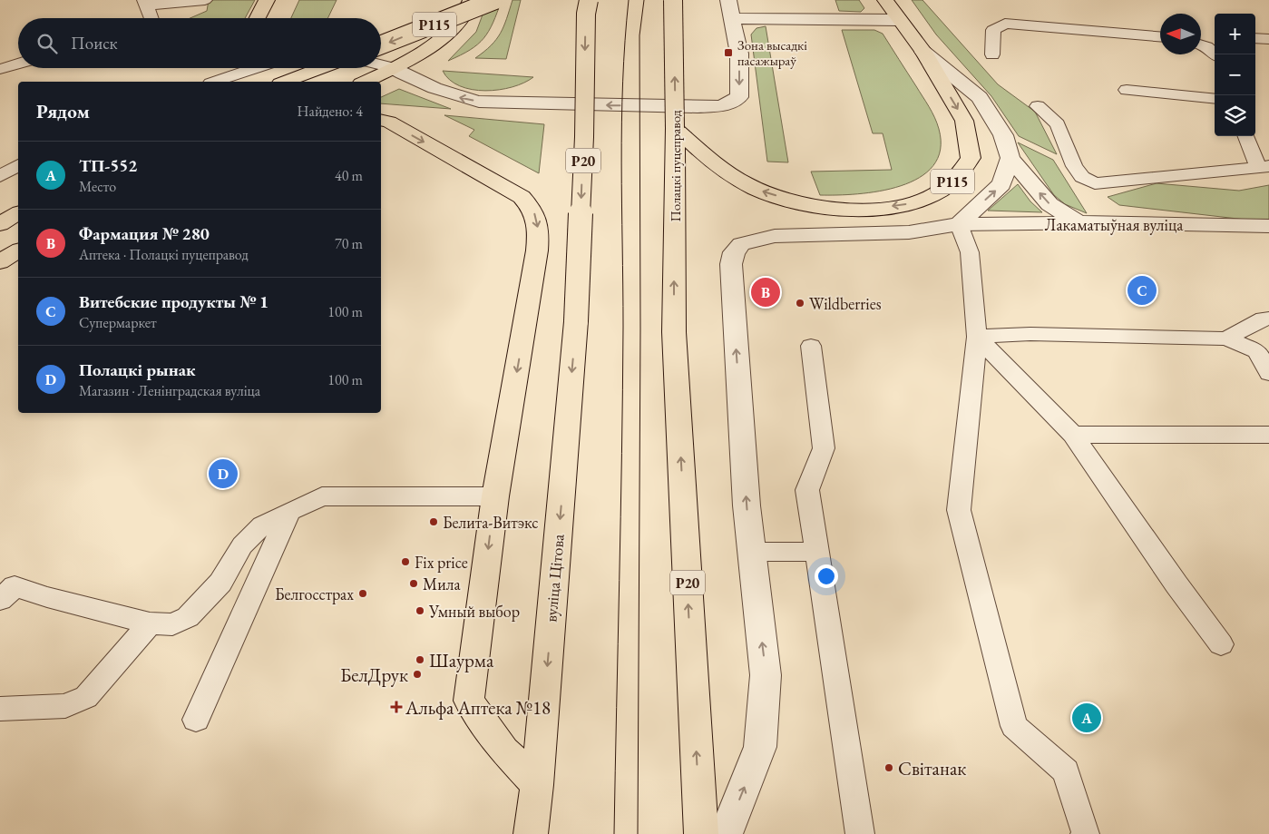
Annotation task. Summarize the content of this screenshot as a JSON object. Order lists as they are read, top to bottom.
{
  "streets": {
    "main road": [
      "Р115",
      "Р20",
      "Полацкі пуцеправод",
      "вуліца Цітова"
    ],
    "street": ["Лакаматыўная вуліца"]
  },
  "crossings": [
    ["Р115", "Полацкі пуцеправод"]
  ],
  "places": {
    "transit": ["Зона высадкі пасажыраў"],
    "other": [
      "Wildberries",
      "Белита-Витэкс",
      "Fix price",
      "Мила",
      "Белгосстрах",
      "Умный выбор",
      "Шаурма",
      "БелДрук",
      "Світанак"
    ],
    "health": ["Альфа Аптека №18"]
  },
  "north": "left",
  "page": {
    "map_buttons": ["+", "−"],
    "search": "Поиск",
    "heading": ["Рядом", "Найдено: 4"],
    "list": [
      {
        "mark": "A",
        "name": "ТП-552",
        "note": "Место",
        "value": "40 m"
      },
      {
        "mark": "B",
        "name": "Фармация № 280",
        "note": "Аптека · Полацкі пуцеправод",
        "value": "70 m"
      },
      {
        "mark": "C",
        "name": "Витебские продукты № 1",
        "note": "Супермаркет",
        "value": "100 m"
      },
      {
        "mark": "D",
        "name": "Полацкі рынак",
        "note": "Магазин · Ленінградская вуліца",
        "value": "100 m"
      }
    ],
    "pins": [
      "C",
      "B",
      "D",
      "A"
    ]
  }
}
